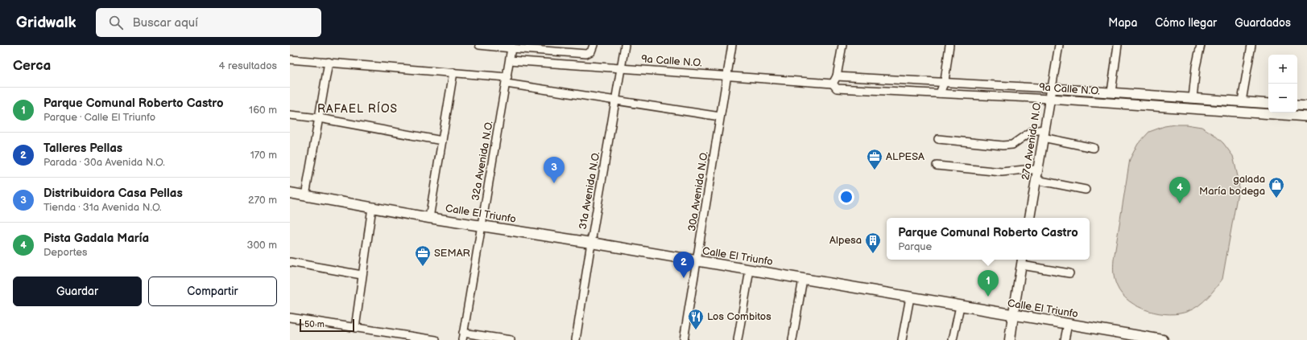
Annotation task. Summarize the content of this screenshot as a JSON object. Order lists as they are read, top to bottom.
{
  "streets": {
    "main road": ["Calle El Triunfo"],
    "street": [
      "9a Calle N.O.",
      "27a Avenida N.O.",
      "32a Avenida N.O.",
      "31a Avenida N.O.",
      "30a Avenida N.O."
    ]
  },
  "crossings": [
    ["9a Calle N.O.", "27a Avenida N.O."],
    ["9a Calle N.O.", "32a Avenida N.O."],
    ["9a Calle N.O.", "31a Avenida N.O."],
    ["9a Calle N.O.", "30a Avenida N.O."],
    ["32a Avenida N.O.", "Calle El Triunfo"],
    ["31a Avenida N.O.", "Calle El Triunfo"],
    ["30a Avenida N.O.", "Calle El Triunfo"]
  ],
  "districts": ["RAFAEL RÍOS"],
  "places": {
    "office": ["ALPESA", "SEMAR"],
    "shop": ["galada María bodega"],
    "building": ["Alpesa"],
    "restaurant": ["Los Combitos"]
  },
  "scale_bar": "50 m",
  "page": {
    "header": "Gridwalk",
    "search": "Buscar aquí",
    "nav": ["Mapa", "Cómo llegar", "Guardados"],
    "heading": ["Cerca", "4 resultados"],
    "map_buttons": ["+", "−"],
    "list": [
      {
        "mark": "1",
        "name": "Parque Comunal Roberto Castro",
        "note": "Parque · Calle El Triunfo",
        "value": "160 m"
      },
      {
        "mark": "2",
        "name": "Talleres Pellas",
        "note": "Parada · 30a Avenida N.O.",
        "value": "170 m"
      },
      {
        "mark": "3",
        "name": "Distribuidora Casa Pellas",
        "note": "Tienda · 31a Avenida N.O.",
        "value": "270 m"
      },
      {
        "mark": "4",
        "name": "Pista Gadala María",
        "note": "Deportes",
        "value": "300 m"
      }
    ],
    "pins": [
      "3",
      "4",
      "2",
      "1"
    ],
    "popup": ["Parque Comunal Roberto Castro", "Parque"],
    "buttons": ["Guardar", "Compartir"],
    "scale": "50 m"
  }
}
